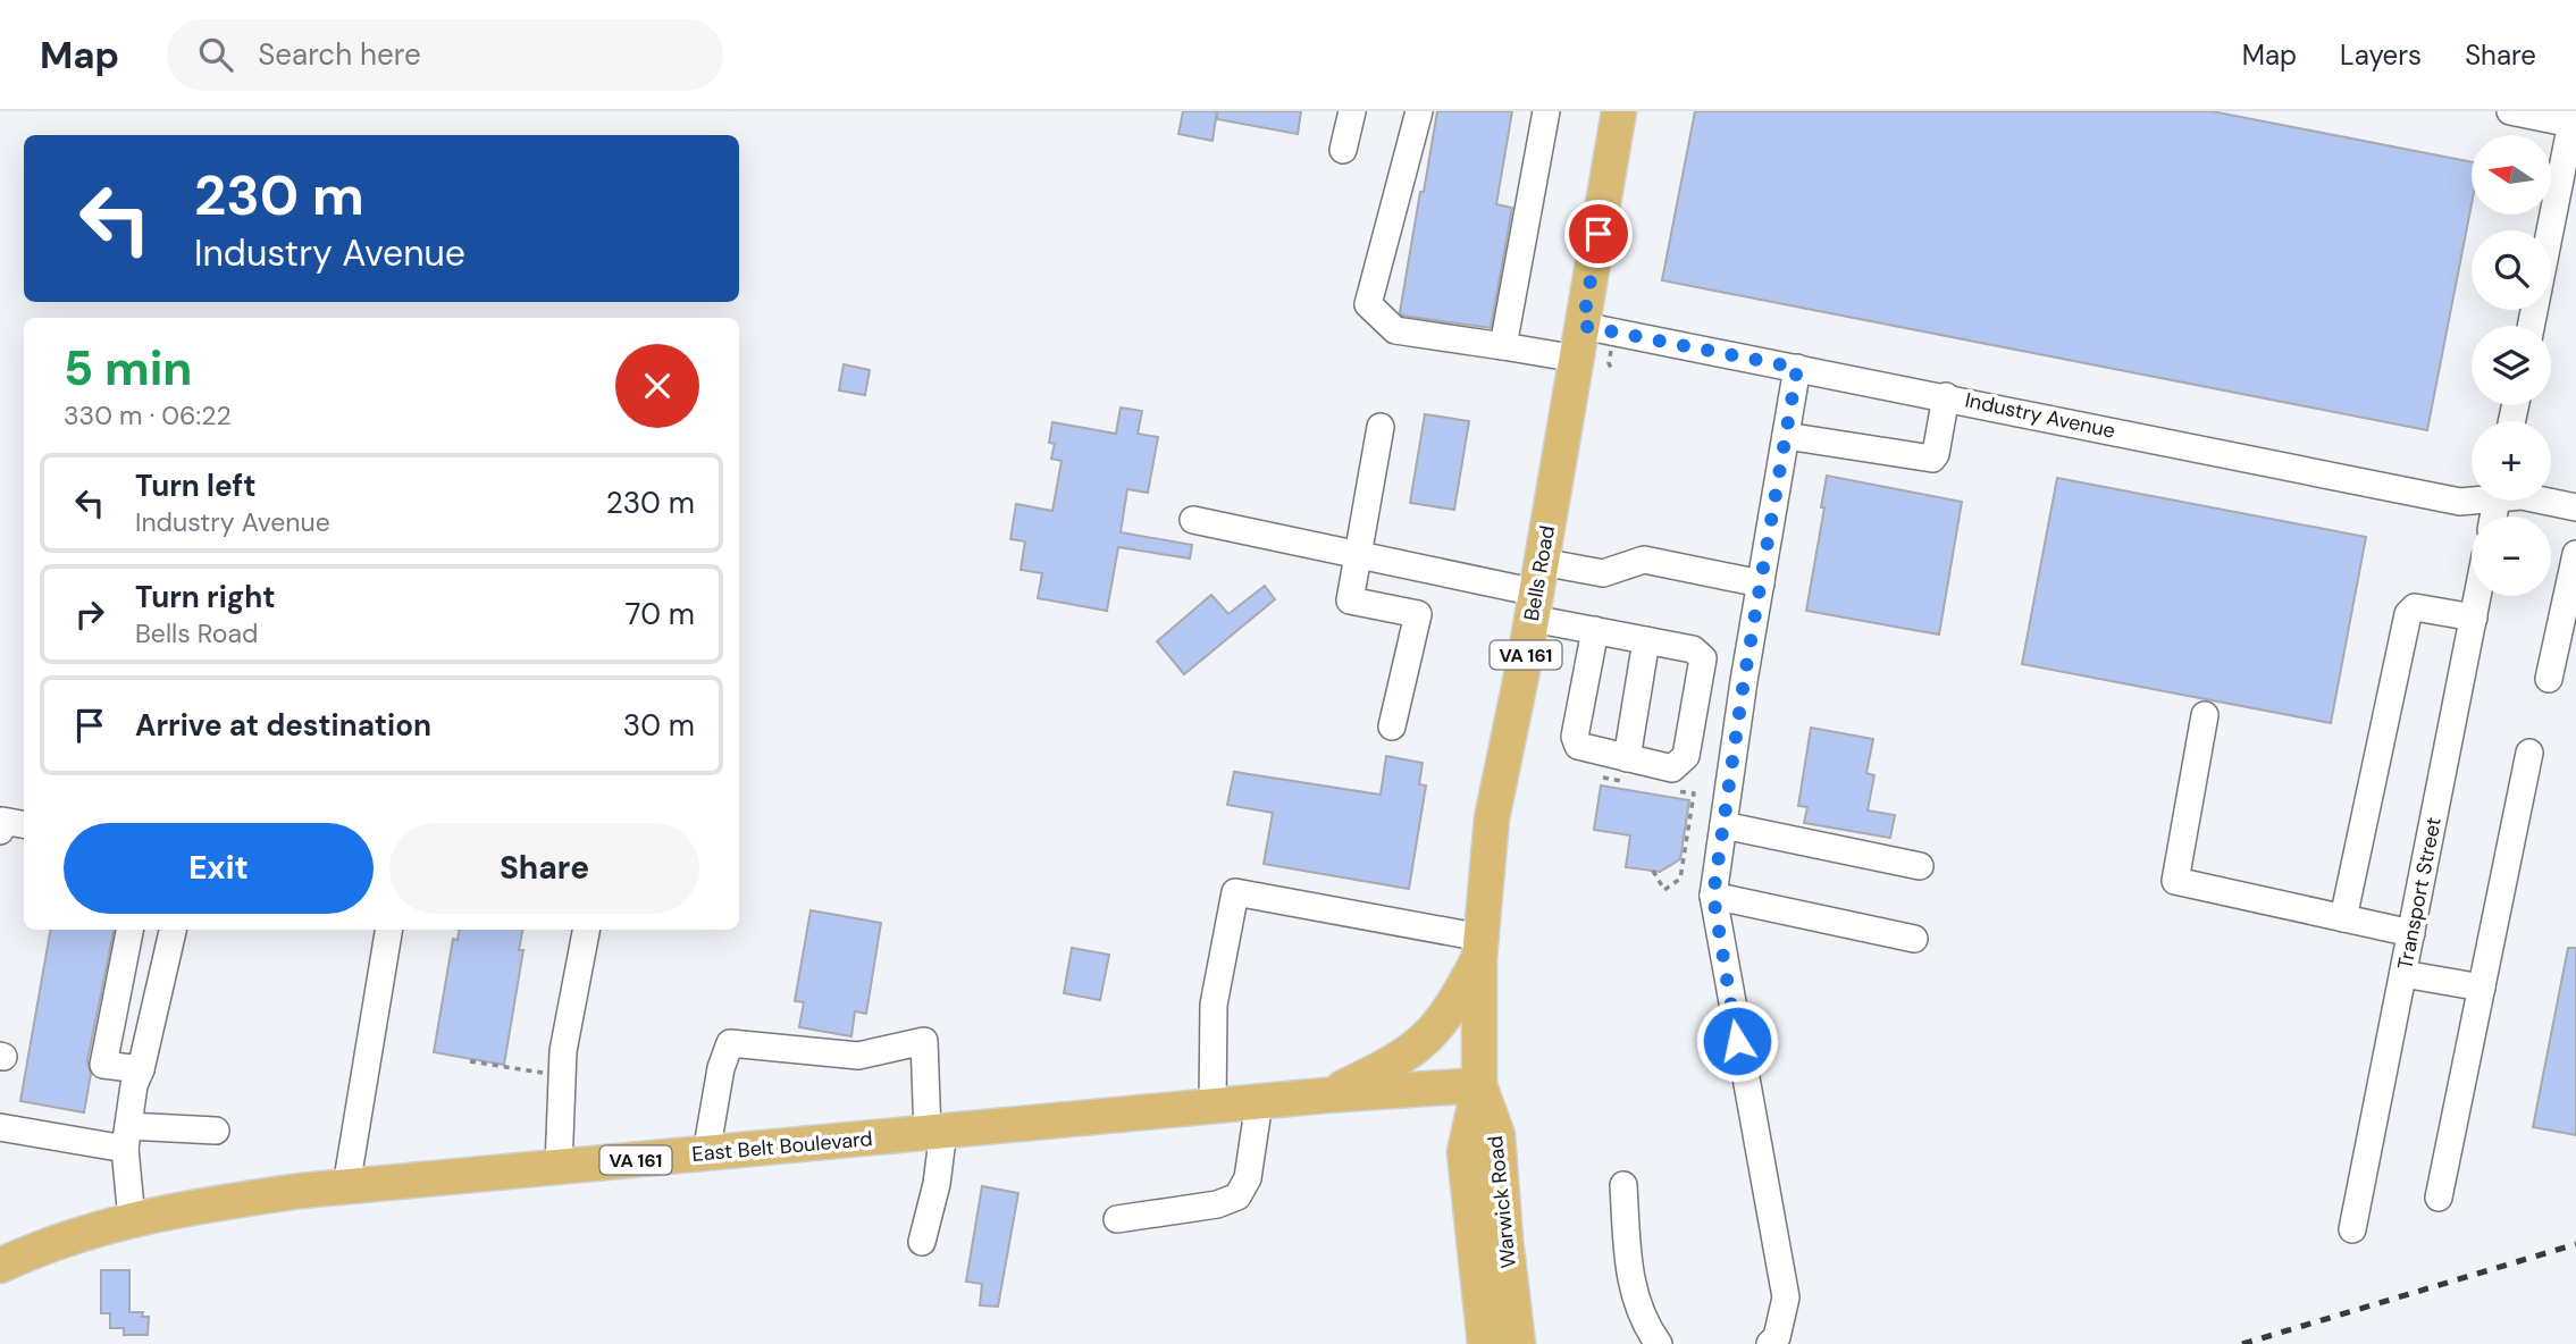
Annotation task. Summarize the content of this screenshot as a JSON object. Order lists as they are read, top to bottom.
{
  "streets": {
    "main road": [
      "Bells Road",
      "VA 161",
      "East Belt Boulevard",
      "Warwick Road"
    ],
    "street": ["Industry Avenue", "Transport Street"]
  },
  "crossings": [
    ["Industry Avenue", "Bells Road"],
    ["Bells Road", "VA 161"],
    ["Bells Road", "East Belt Boulevard"],
    ["Bells Road", "Warwick Road"],
    ["VA 161", "East Belt Boulevard"],
    ["East Belt Boulevard", "Warwick Road"]
  ],
  "north": "left",
  "page": {
    "header": "Map",
    "search": "Search here",
    "nav": ["Map", "Layers", "Share"],
    "map_buttons": ["+", "−"],
    "turn": ["230 m", "Industry Avenue"],
    "heading": ["5 min", "330 m · 06:22"],
    "list": [
      {
        "name": "Turn left",
        "note": "Industry Avenue",
        "value": "230 m"
      },
      {
        "name": "Turn right",
        "note": "Bells Road",
        "value": "70 m"
      },
      {
        "name": "Arrive at destination",
        "value": "30 m"
      }
    ],
    "buttons": ["Exit", "Share"]
  }
}
